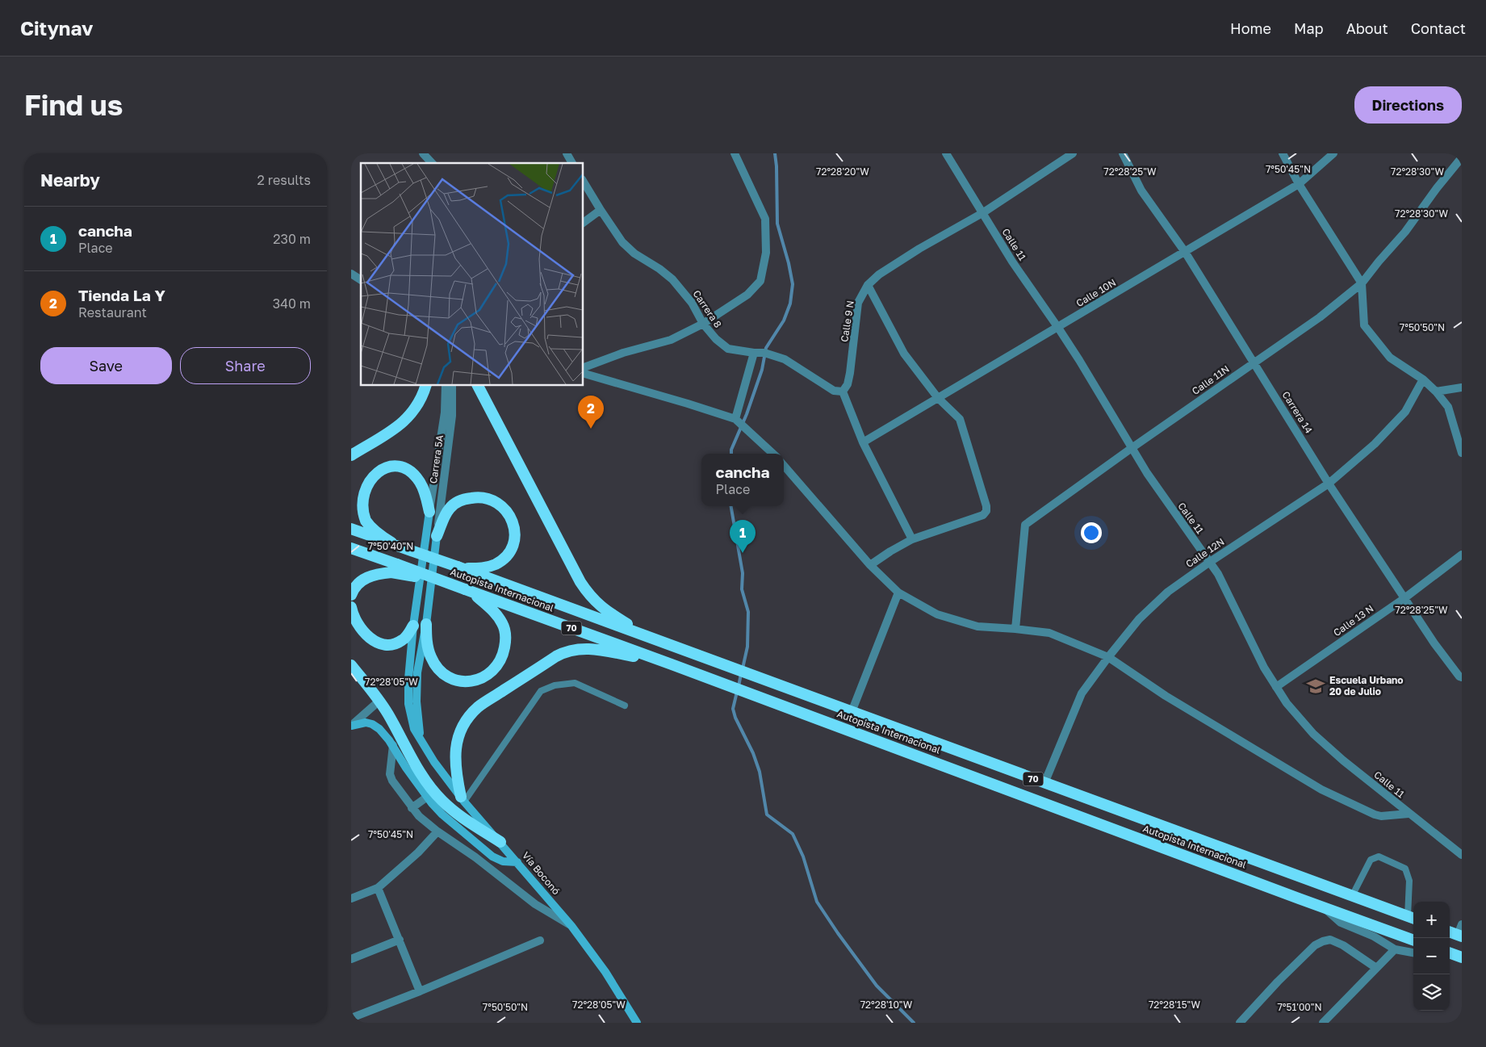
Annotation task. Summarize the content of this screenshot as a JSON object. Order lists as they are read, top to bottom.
{
  "streets": {
    "highway": ["Autopista Internacional", "70"],
    "main road": ["Vía Boconó"],
    "street": [
      "Calle 11",
      "Calle 10N",
      "Carrera 8",
      "Calle 9 N",
      "Calle 11N",
      "Carrera 14",
      "Carrera 5A",
      "Calle 12N",
      "Calle 13 N"
    ]
  },
  "crossings": [
    ["Calle 11", "Calle 10N"],
    ["Calle 11", "Calle 9 N"],
    ["Calle 11", "Calle 11N"],
    ["Calle 11", "Calle 12N"],
    ["Calle 11", "Calle 13 N"],
    ["Calle 10N", "Carrera 14"],
    ["Carrera 8", "Calle 9 N"],
    ["Calle 11N", "Carrera 14"],
    ["Carrera 14", "Calle 12N"],
    ["Carrera 14", "Calle 13 N"],
    ["Carrera 5A", "Vía Boconó"],
    ["Calle 12N", "Autopista Internacional"]
  ],
  "places": {
    "school or university": ["Escuela Urbano 20 de Julio"]
  },
  "page": {
    "header": "Citynav",
    "nav": [
      "Home",
      "Map",
      "About",
      "Contact"
    ],
    "buttons": [
      "Directions",
      ["Save", "Share"]
    ],
    "title": "Find us",
    "heading": ["Nearby", "2 results"],
    "list": [
      {
        "mark": "1",
        "name": "cancha",
        "note": "Place",
        "value": "230 m"
      },
      {
        "mark": "2",
        "name": "Tienda La Y",
        "note": "Restaurant",
        "value": "340 m"
      }
    ],
    "pins": ["2", "1"],
    "popup": ["cancha", "Place"],
    "map_buttons": ["+", "−"]
  },
  "coordinates": [
    "7°50'45\"N",
    "72°28'30\"W",
    "72°28'20\"W",
    "72°28'25\"W",
    "7°50'50\"N",
    "7°50'40\"N",
    "72°28'05\"W",
    "72°28'10\"W",
    "72°28'15\"W",
    "7°51'00\"N"
  ]
}
